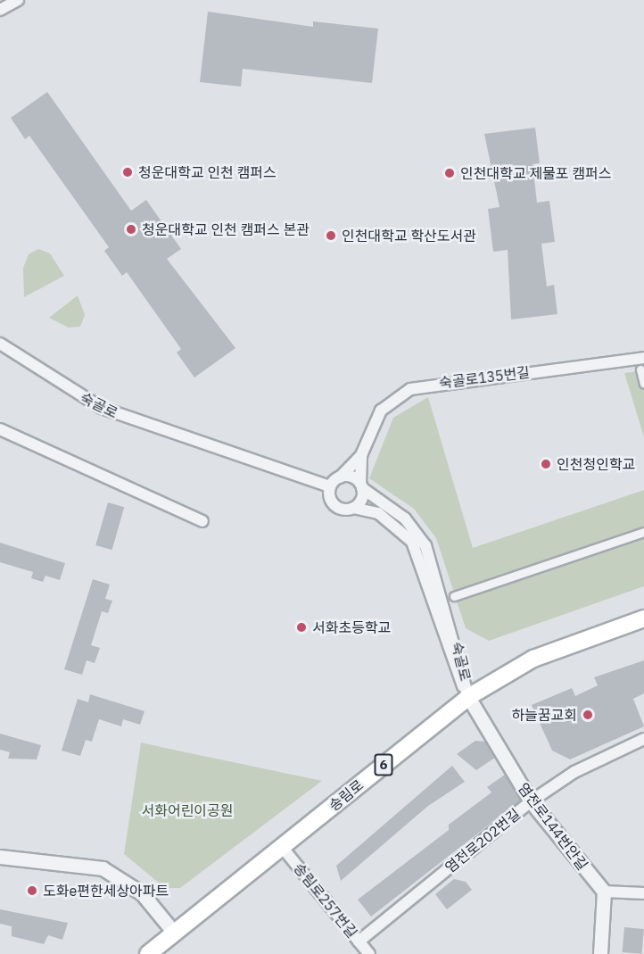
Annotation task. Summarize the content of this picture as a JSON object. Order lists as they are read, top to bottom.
{
  "streets": {
    "main road": ["6", "송림로"],
    "street": [
      "숙골로135번길",
      "숙골로",
      "염전로144번안길",
      "염전로202번길",
      "송림로257번길"
    ]
  },
  "crossings": [
    ["숙골로135번길", "숙골로"],
    ["숙골로", "송림로"],
    ["숙골로", "염전로144번안길"],
    ["송림로", "염전로144번안길"],
    ["송림로", "송림로257번길"],
    ["염전로144번안길", "염전로202번길"],
    ["염전로202번길", "송림로257번길"]
  ],
  "parks": ["서화어린이공원"],
  "places": [
    "청운대학교 인천 캠퍼스",
    "인천대학교 제물포 캠퍼스",
    "청운대학교 인천 캠퍼스 본관",
    "인천대학교 학산도서관",
    "인천청인학교",
    "서화초등학교",
    "하늘꿈교회",
    "도화e편한세상아파트"
  ]
}
